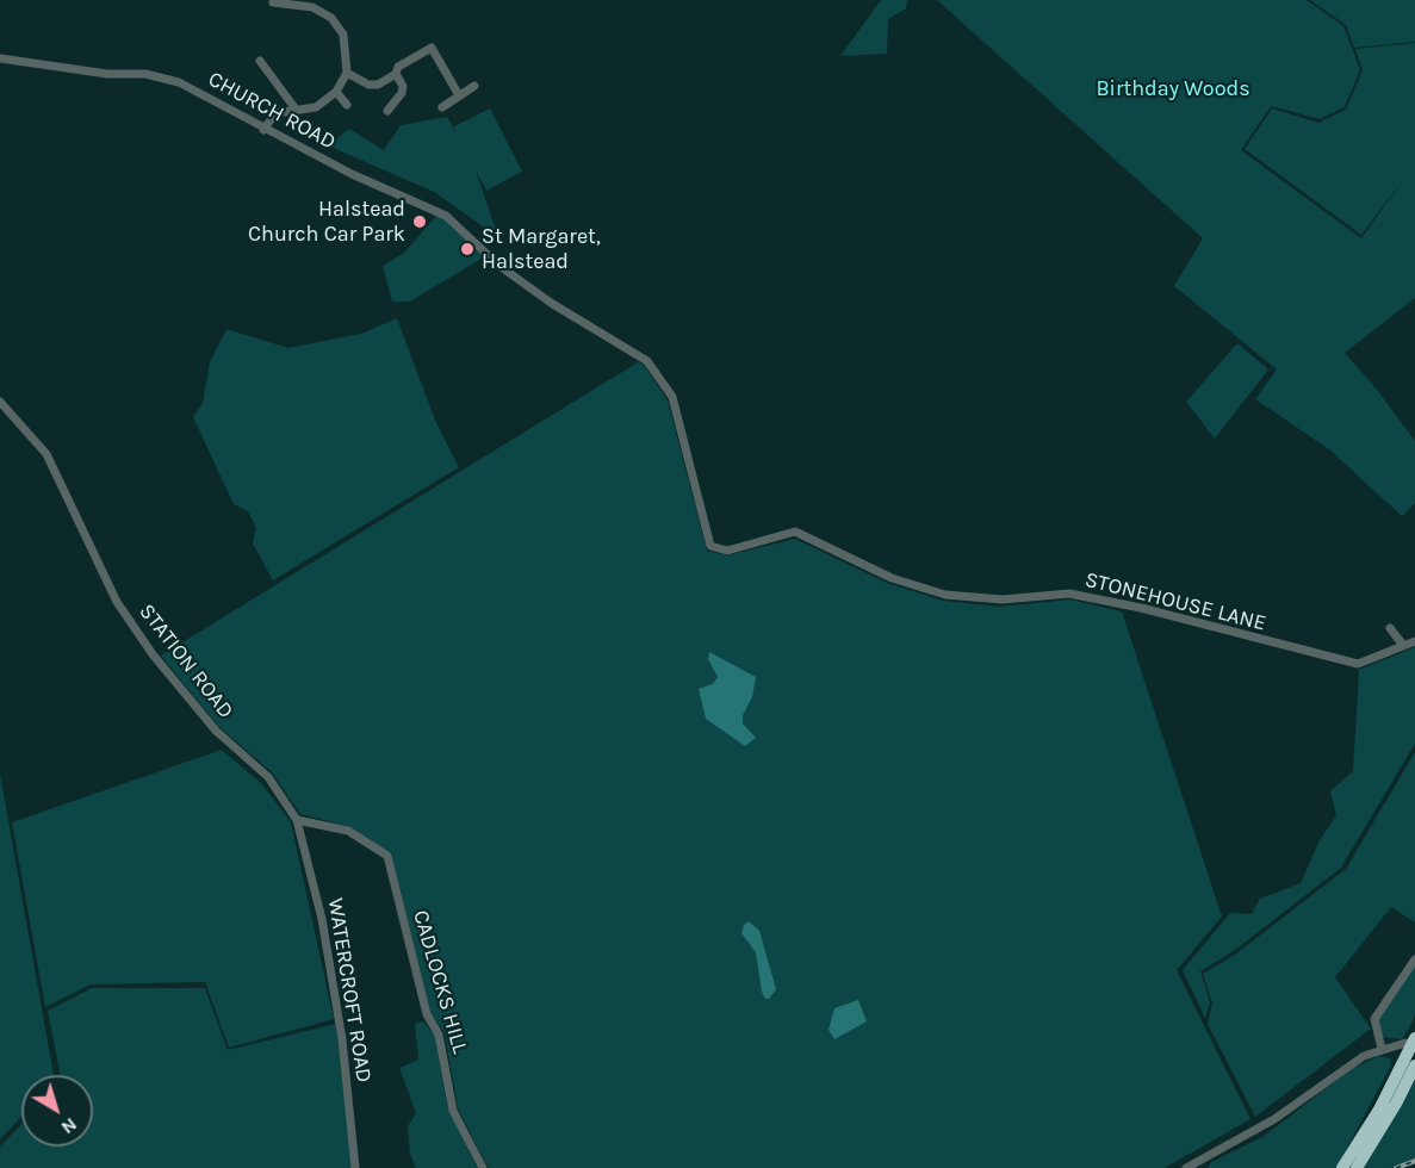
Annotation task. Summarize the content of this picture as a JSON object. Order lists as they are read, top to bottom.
{
  "streets": {
    "street": [
      "CHURCH ROAD",
      "STONEHOUSE LANE",
      "STATION ROAD",
      "CADLOCKS HILL",
      "WATERCROFT ROAD"
    ]
  },
  "crossings": [
    ["CHURCH ROAD", "STONEHOUSE LANE"],
    ["STATION ROAD", "CADLOCKS HILL"],
    ["STATION ROAD", "WATERCROFT ROAD"],
    ["CADLOCKS HILL", "WATERCROFT ROAD"]
  ],
  "parks": ["Birthday Woods"],
  "places": ["Halstead Church Car Park", "St Margaret, Halstead"],
  "north": "bottom right"
}
